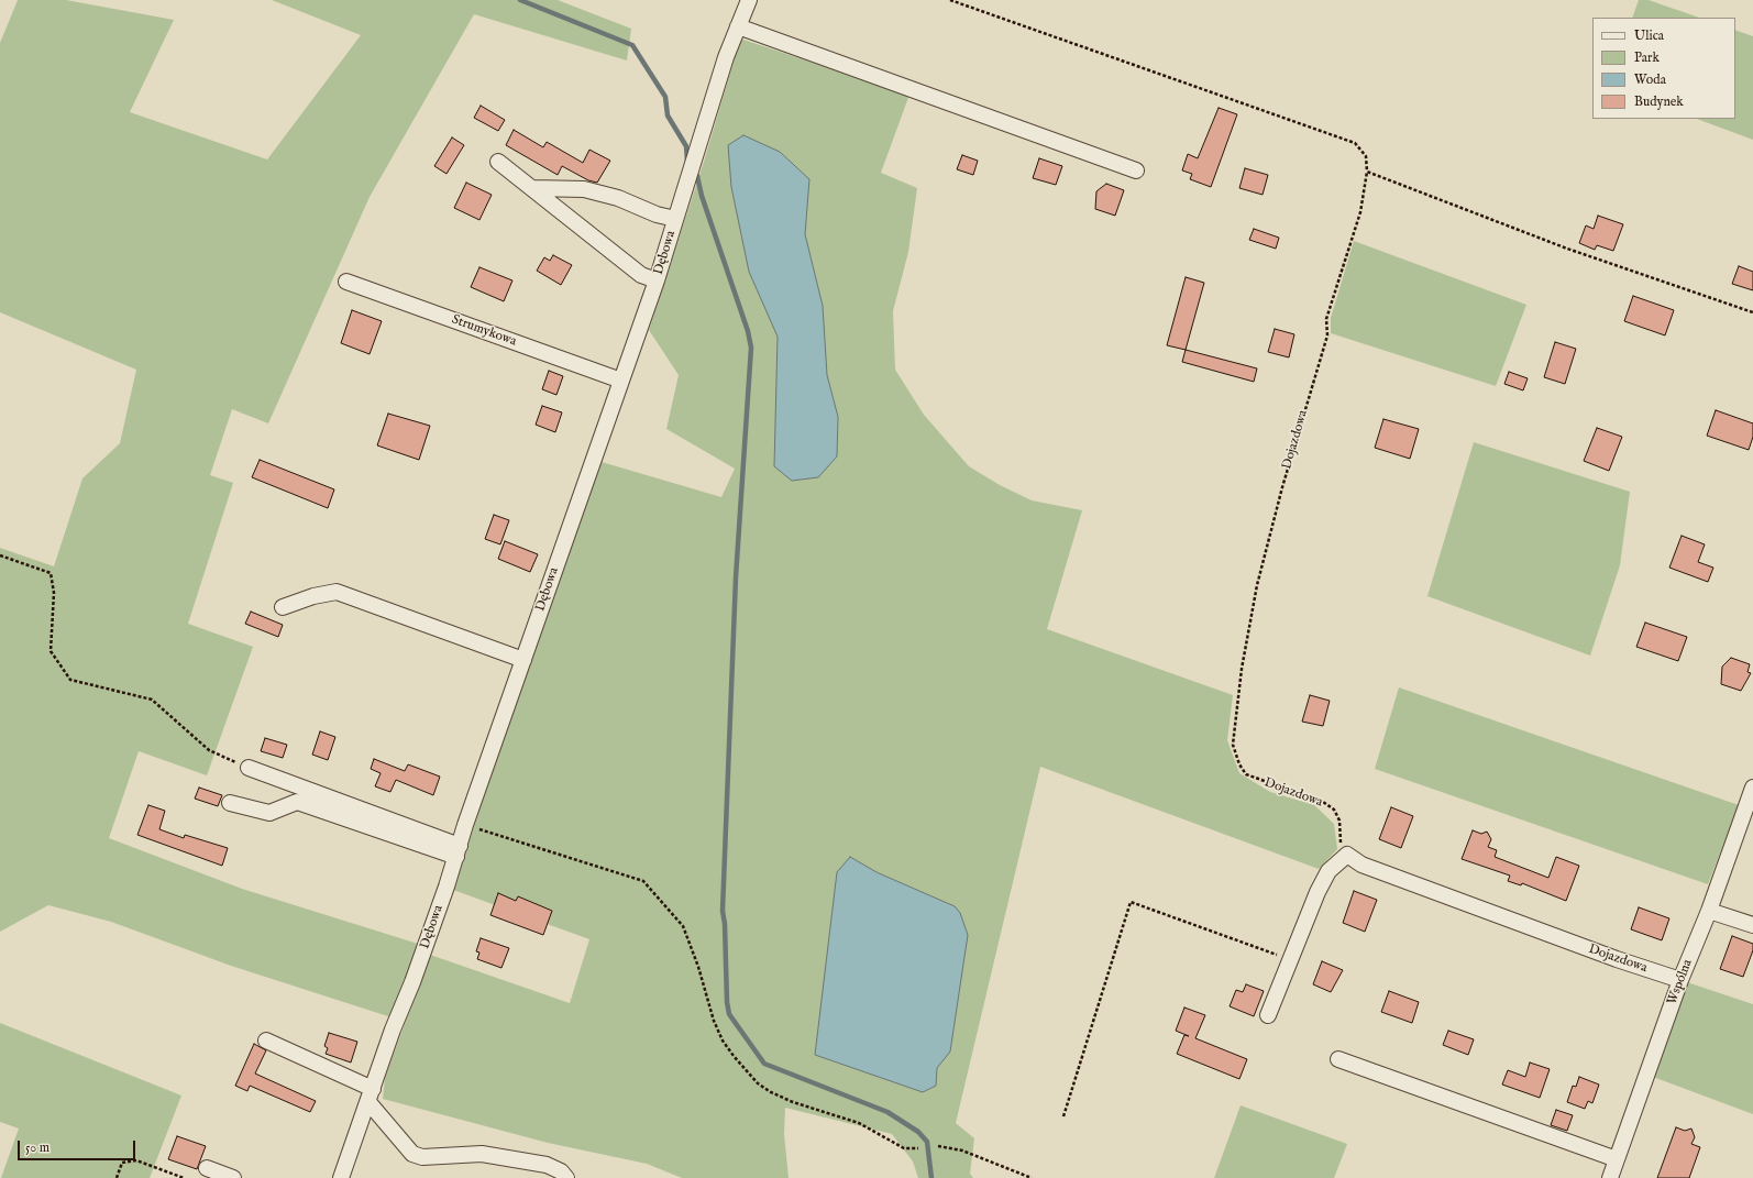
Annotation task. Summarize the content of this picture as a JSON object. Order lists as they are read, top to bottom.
{
  "streets": {
    "street": [
      "Dębowa",
      "Strumykowa",
      "Dojazdowa",
      "Wspólna"
    ]
  },
  "crossings": [
    ["Dębowa", "Strumykowa"],
    ["Dojazdowa", "Wspólna"]
  ],
  "legend": [
    "Ulica",
    "Park",
    "Woda",
    "Budynek"
  ],
  "scale_bar": "50 m"
}
